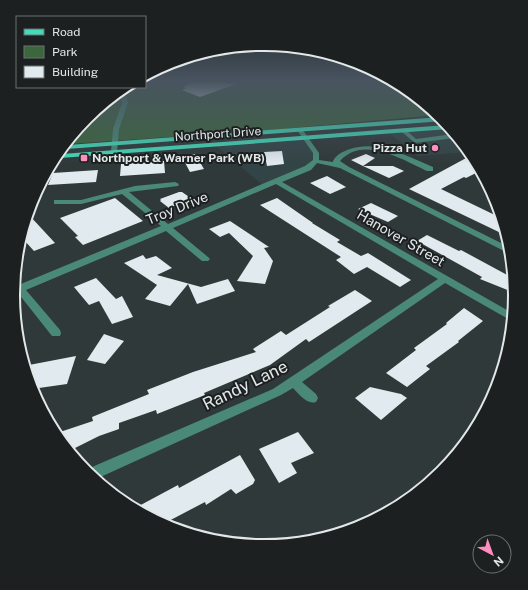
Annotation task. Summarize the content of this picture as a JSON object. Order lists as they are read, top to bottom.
{
  "streets": {
    "main road": ["Northport Drive"],
    "street": ["Troy Drive", "Hanover Street", "Randy Lane"]
  },
  "crossings": [
    ["Troy Drive", "Hanover Street"],
    ["Hanover Street", "Randy Lane"]
  ],
  "places": {
    "other": ["Pizza Hut"],
    "transit": ["Northport & Warner Park (WB)"]
  },
  "legend": ["Road", "Park", "Building"],
  "north": "bottom right"
}
